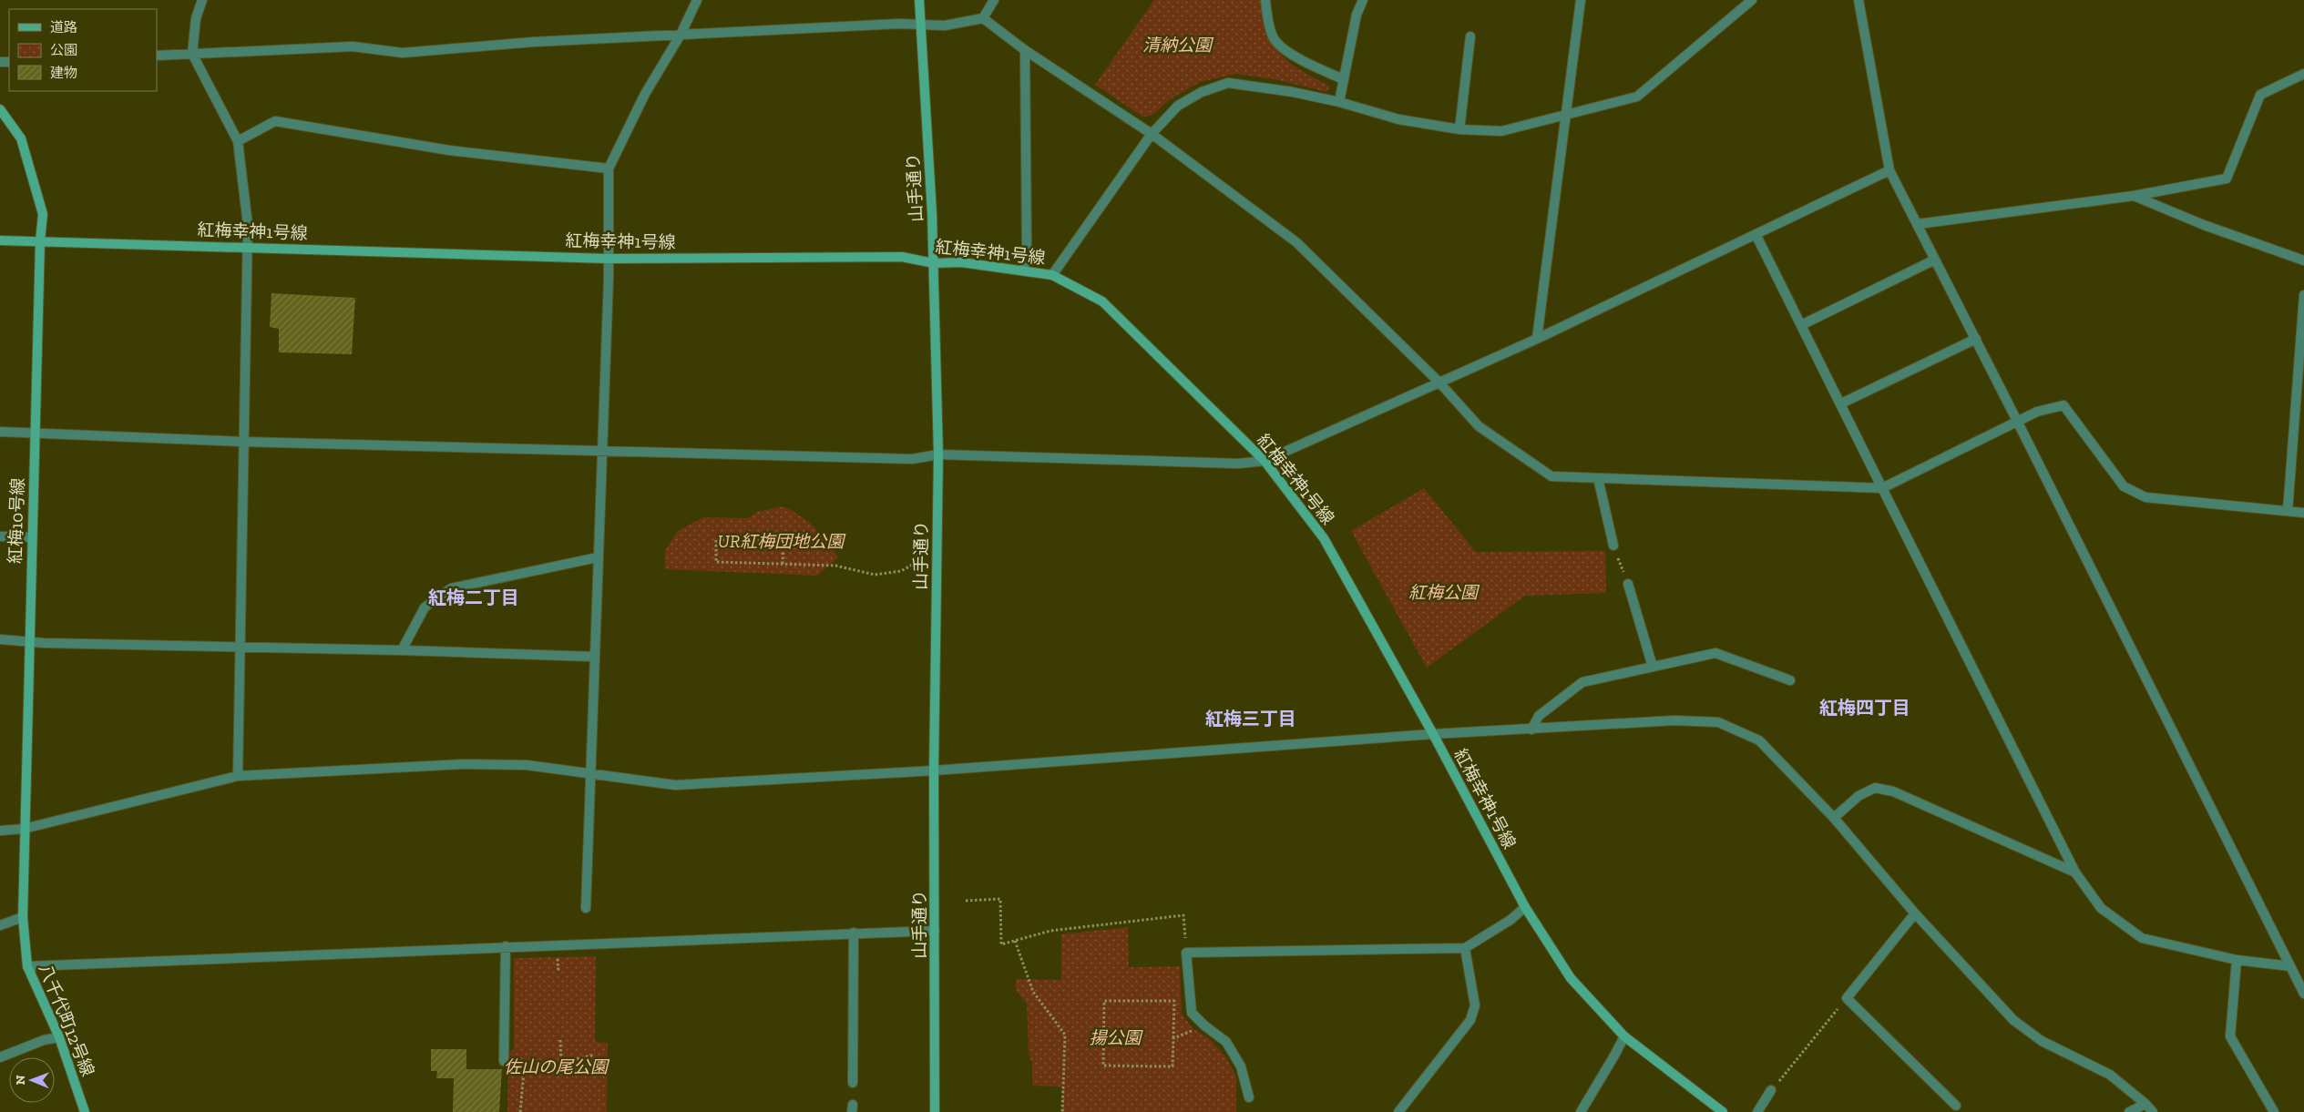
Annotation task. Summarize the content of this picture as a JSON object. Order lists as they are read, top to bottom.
{
  "streets": {
    "street": [
      "山手通り",
      "紅梅幸神1号線",
      "紅梅10号線",
      "八千代町12号線"
    ]
  },
  "crossings": [
    ["山手通り", "紅梅幸神1号線"],
    ["紅梅幸神1号線", "紅梅10号線"],
    ["紅梅10号線", "八千代町12号線"]
  ],
  "districts": ["紅梅二丁目", "紅梅四丁目", "紅梅三丁目"],
  "parks": [
    "清納公園",
    "UR紅梅団地公園",
    "紅梅公園",
    "揚公園",
    "佐山の尾公園"
  ],
  "legend": ["道路", "公園", "建物"],
  "north": "left"
}
